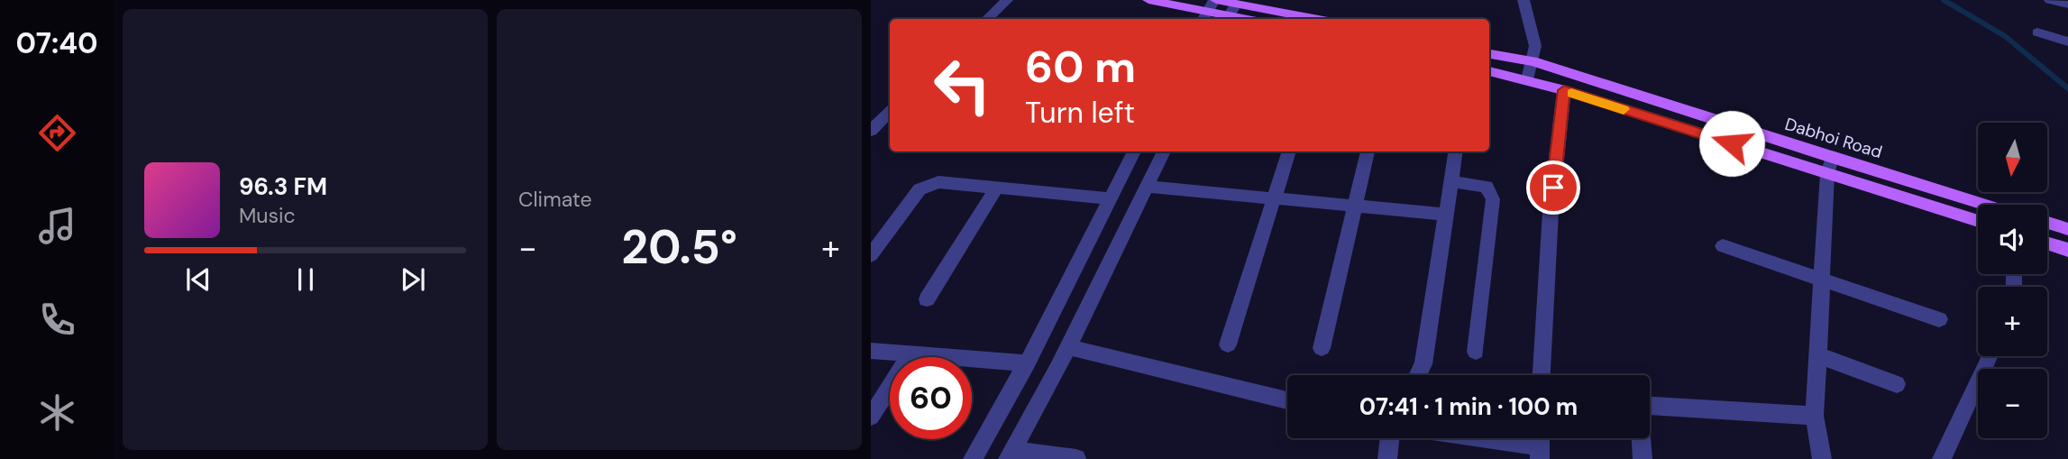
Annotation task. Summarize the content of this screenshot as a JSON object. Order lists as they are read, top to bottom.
{
  "streets": {
    "main road": ["Dabhoi Road"]
  },
  "north": "bottom",
  "page": {
    "tabs": "07:40",
    "tile": "Climate",
    "turn": ["60 m", "Turn left"],
    "map_buttons": ["+", "−"],
    "song": ["96.3 FM", "Music"],
    "heat": ["−", "20.5°", "+"],
    "limit": "60",
    "trip": "07:41 · 1 min · 100 m"
  }
}
